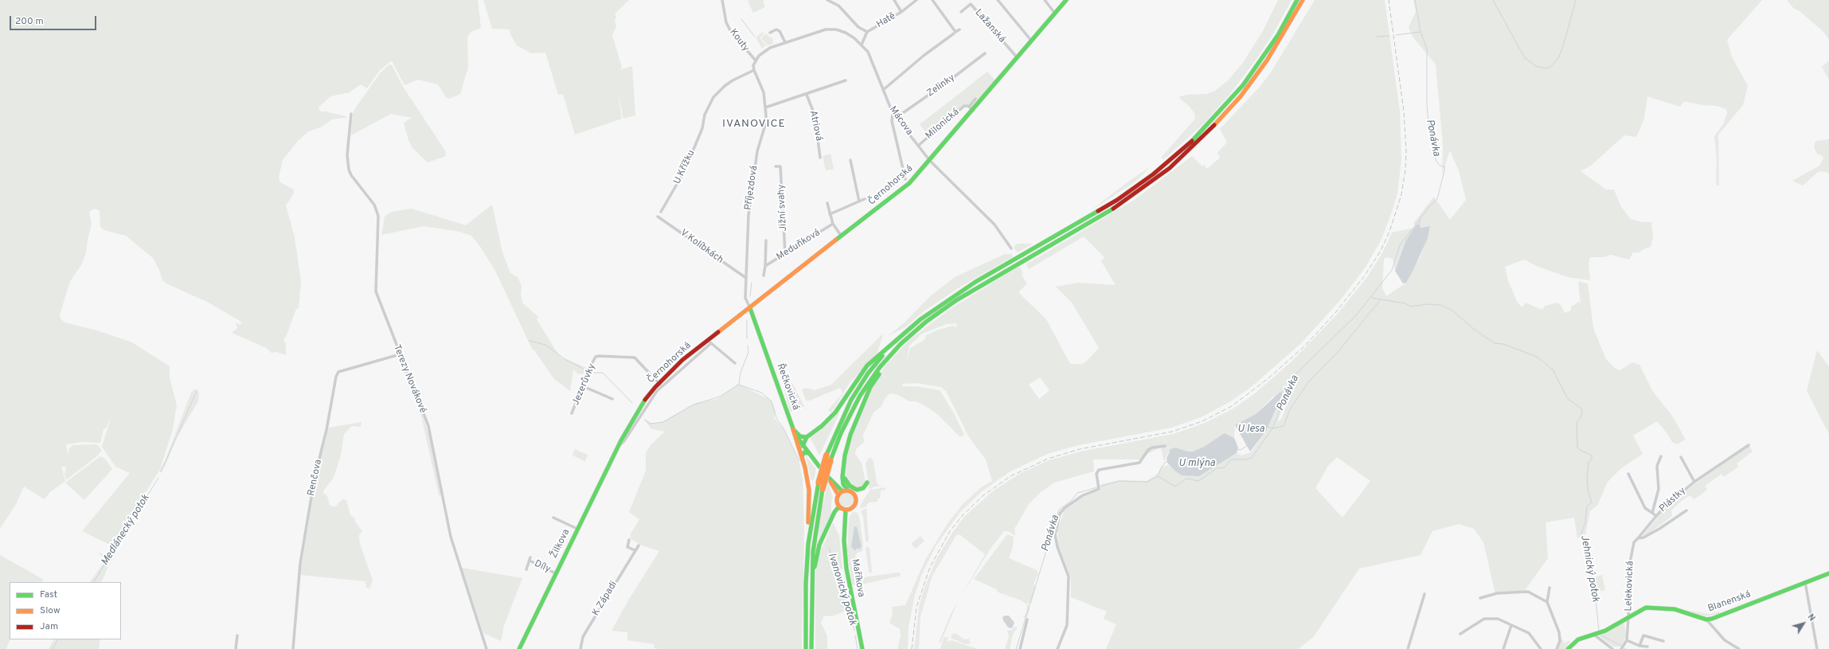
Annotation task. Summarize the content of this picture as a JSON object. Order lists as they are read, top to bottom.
{
  "streets": {
    "main road": [
      "Černohorská",
      "Řečkovická",
      "Žilkova",
      "Maříkova",
      "Blanenská"
    ],
    "street": [
      "Hatě",
      "Lažanská",
      "Kouty",
      "Zelinky",
      "Mácova",
      "Milonická",
      "Atriová",
      "U Křížku",
      "Příjezdová",
      "Jižní svahy",
      "Meduňková",
      "V Kolíbkách",
      "Terezy Novákové",
      "Jezerůvky",
      "Renčova",
      "Plástky",
      "Díly",
      "Lelekovická",
      "K Západi"
    ]
  },
  "crossings": [
    ["Hatě", "Mácova"],
    ["Lažanská", "Černohorská"],
    ["Kouty", "Mácova"],
    ["Zelinky", "Mácova"],
    ["Mácova", "Milonická"],
    ["Mácova", "Černohorská"],
    ["Milonická", "Černohorská"],
    ["U Křížku", "Příjezdová"],
    ["Černohorská", "Příjezdová"],
    ["Černohorská", "Jezerůvky"],
    ["Černohorská", "Řečkovická"],
    ["Černohorská", "Žilkova"],
    ["Příjezdová", "V Kolíbkách"],
    ["Příjezdová", "Řečkovická"],
    ["Jižní svahy", "Meduňková"],
    ["Terezy Novákové", "Renčova"],
    ["Jezerůvky", "Žilkova"],
    ["Plástky", "Lelekovická"],
    ["Žilkova", "Díly"],
    ["Lelekovická", "Blanenská"]
  ],
  "districts": ["IVANOVICE"],
  "water": [
    "Ponávka",
    "U lesa",
    "U mlýna",
    "Medlánecký potok",
    "Jehnický potok",
    "Ivanovický potok"
  ],
  "legend": ["Fast", "Slow", "Jam"],
  "scale_bar": "200 m",
  "north": "top right"
}
